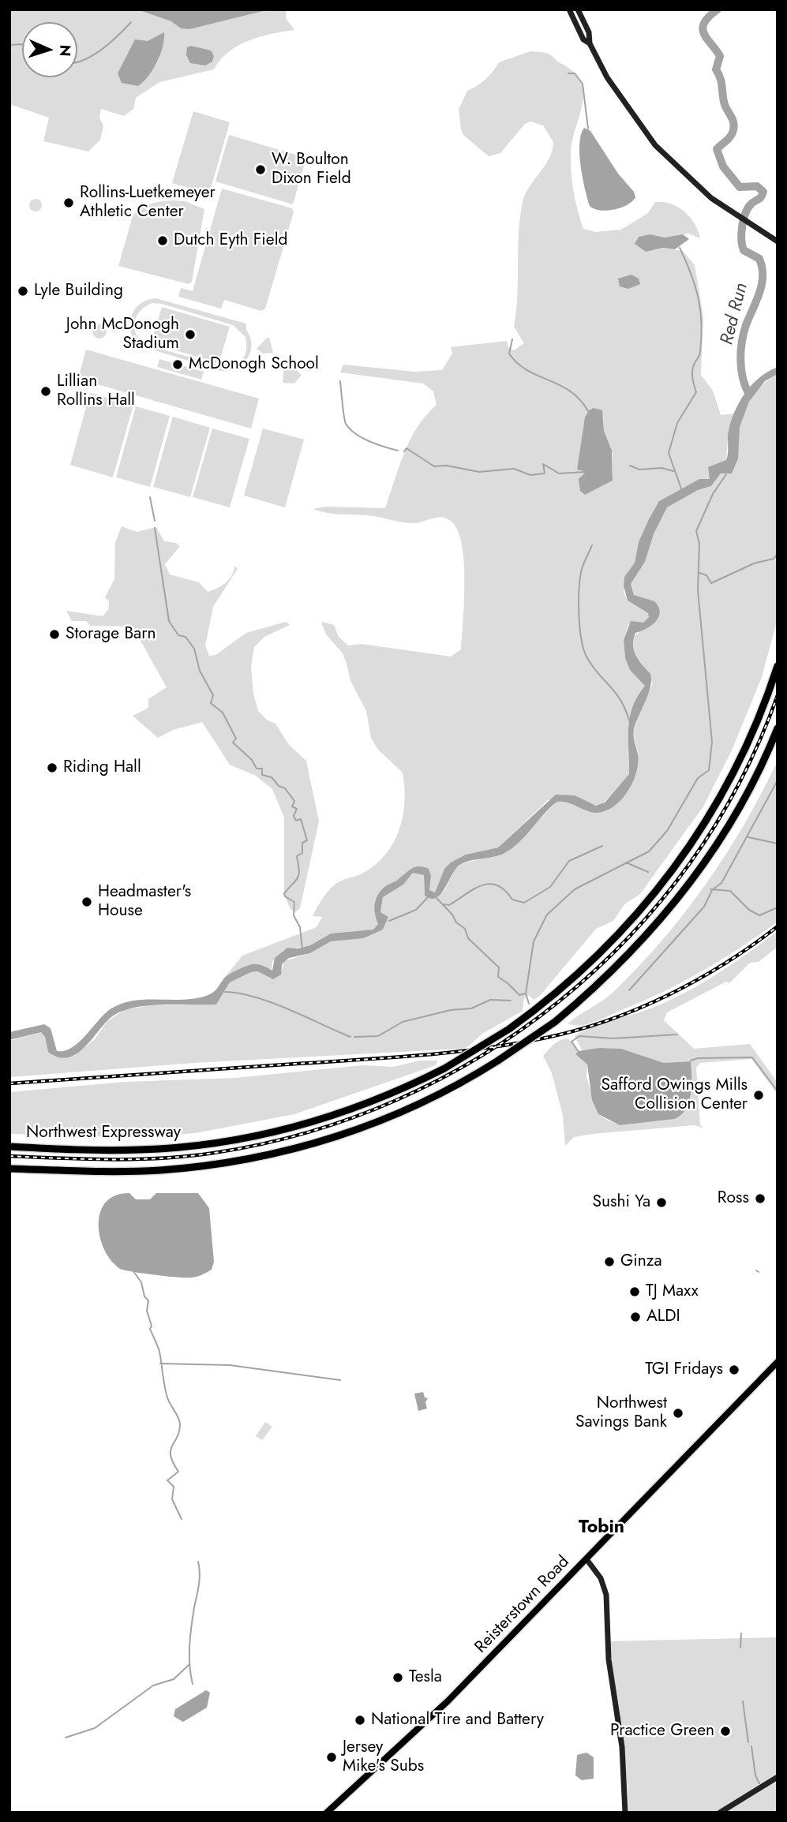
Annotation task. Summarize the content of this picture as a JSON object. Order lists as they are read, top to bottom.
{
  "streets": {
    "highway": ["Northwest Expressway"],
    "main road": ["Reisterstown Road"]
  },
  "districts": ["Tobin"],
  "water": ["Red Run"],
  "places": [
    "W. Boulton Dixon Field",
    "Rollins-Luetkemeyer Athletic Center",
    "Dutch Eyth Field",
    "Lyle Building",
    "John McDonogh Stadium",
    "McDonogh School",
    "Lillian Rollins Hall",
    "Storage Barn",
    "Riding Hall",
    "Headmaster's House",
    "Safford Owings Mills Collision Center",
    "Ross",
    "Sushi Ya",
    "Ginza",
    "TJ Maxx",
    "ALDI",
    "TGI Fridays",
    "Northwest Savings Bank",
    "Tesla",
    "National Tire and Battery",
    "Practice Green",
    "Jersey Mike's Subs"
  ],
  "north": "right"
}
